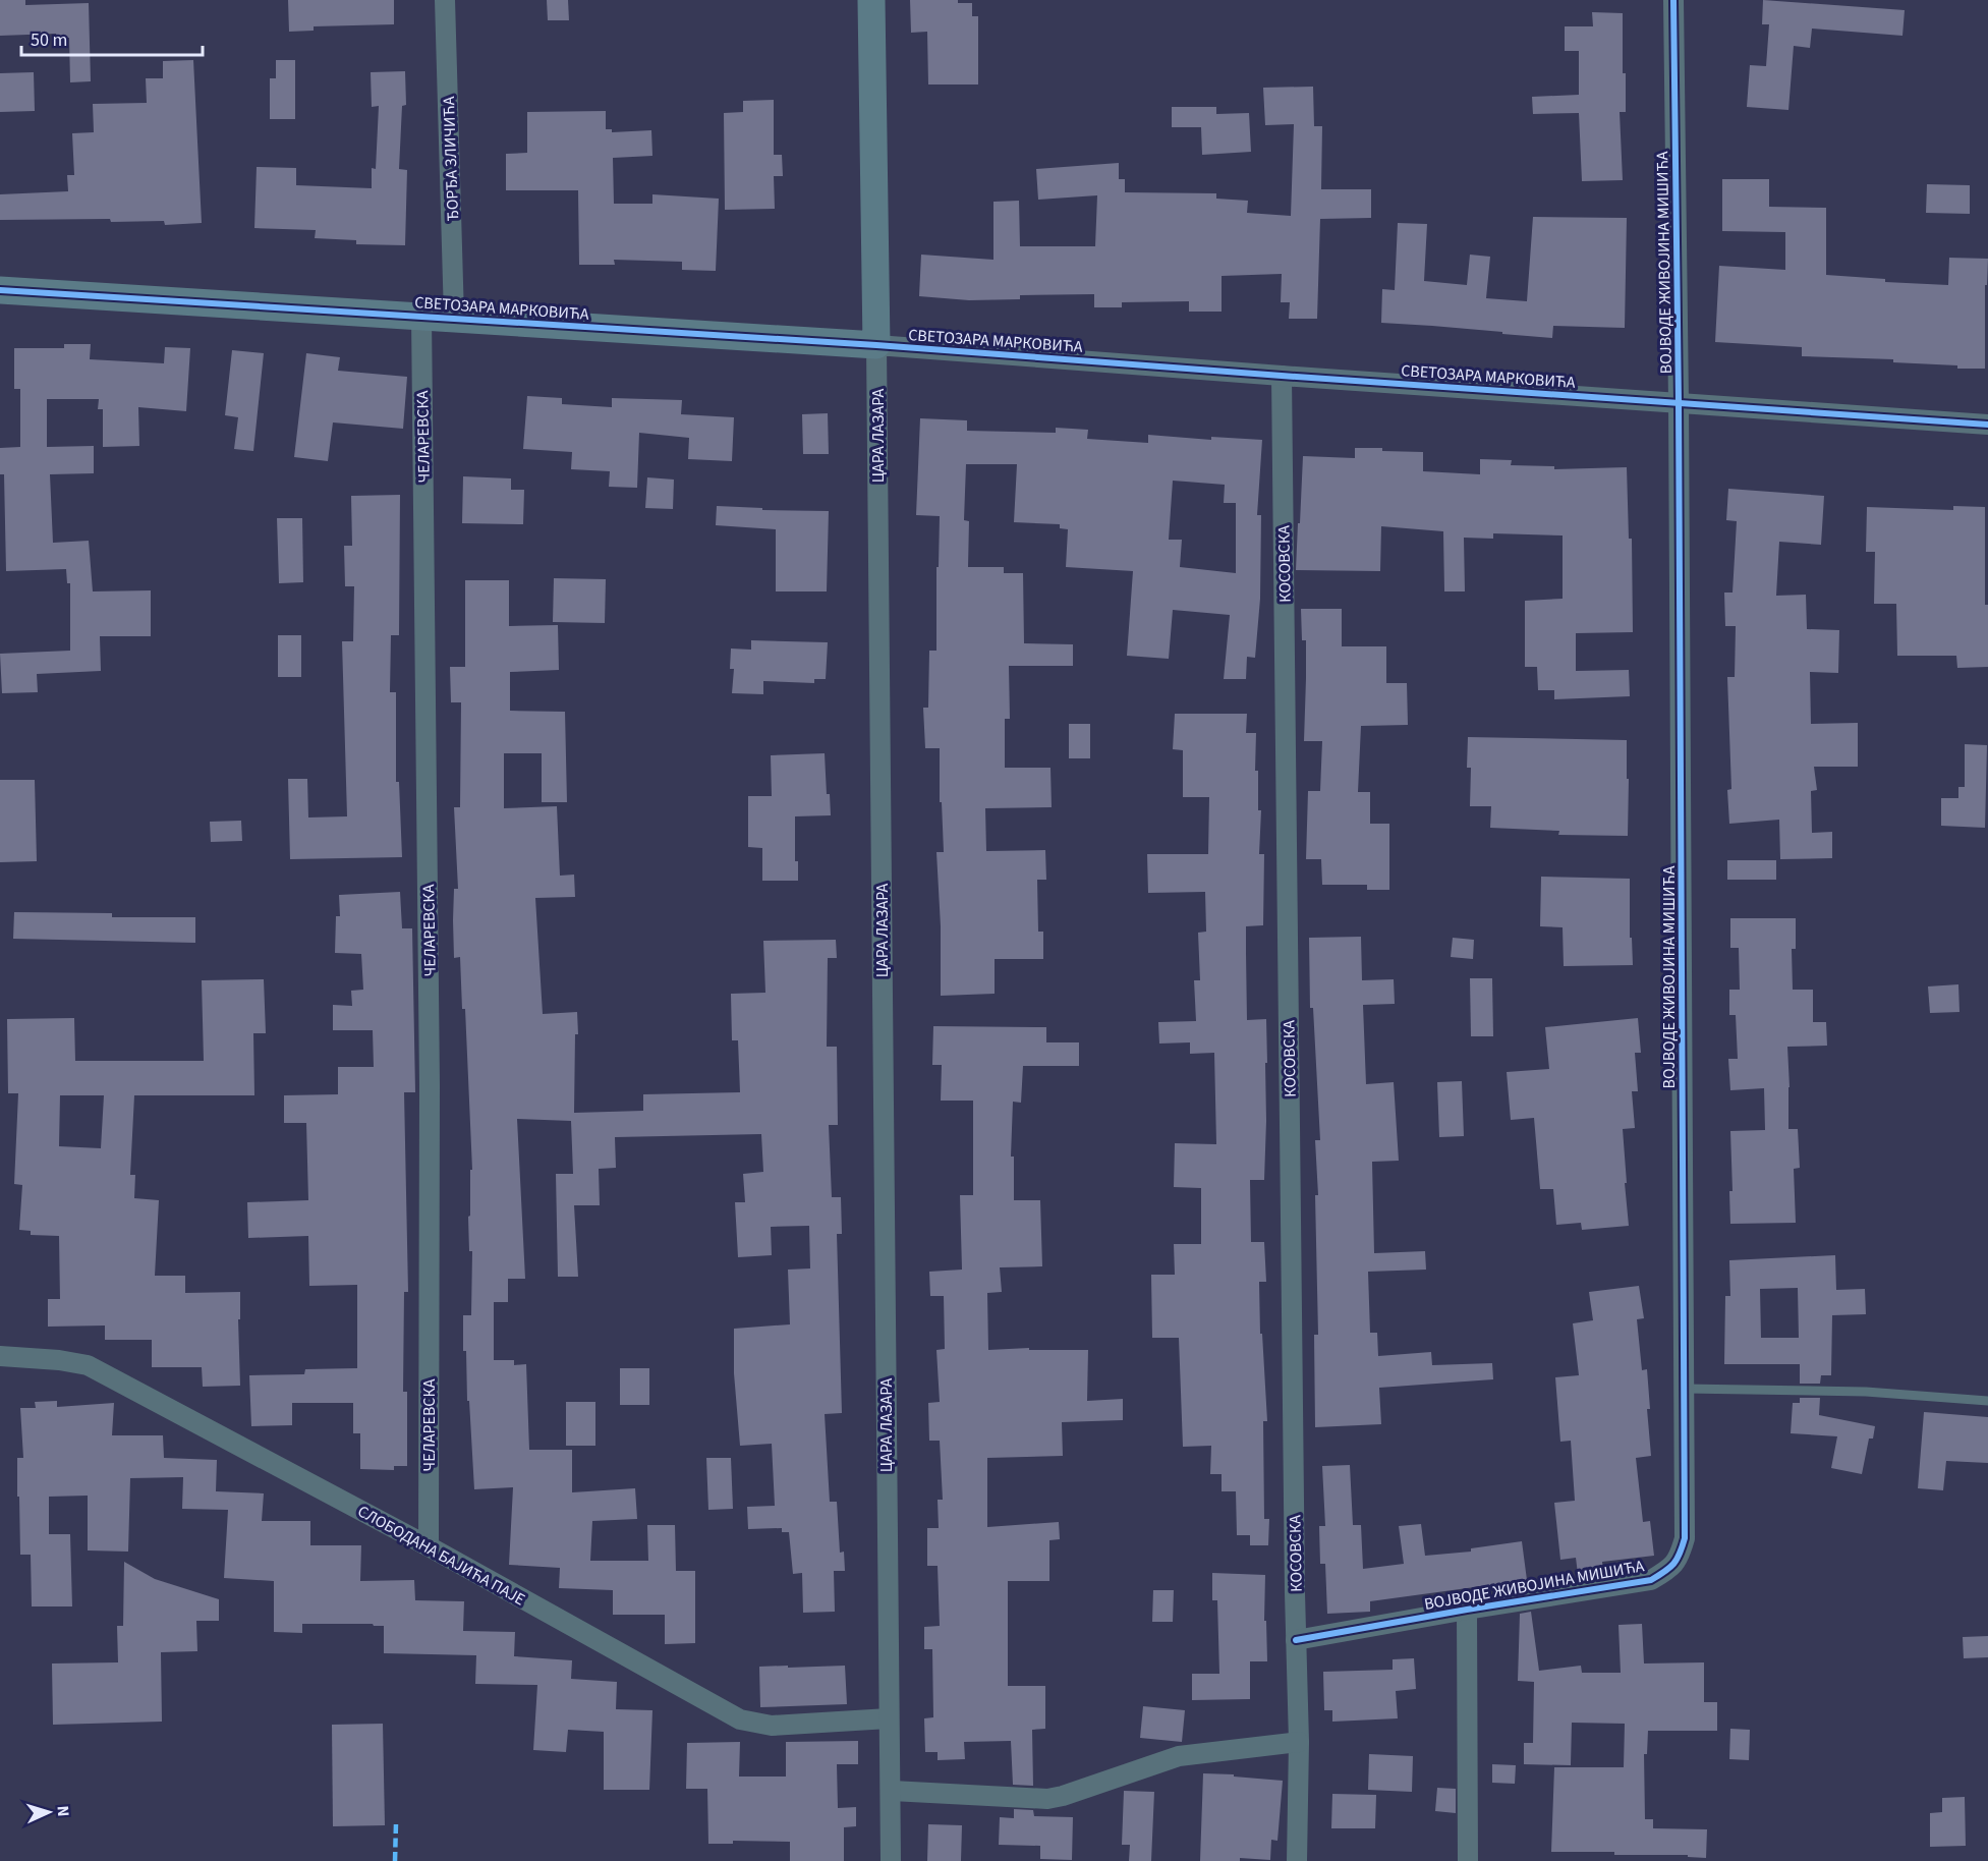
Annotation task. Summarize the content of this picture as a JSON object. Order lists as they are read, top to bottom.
{
  "streets": {
    "street": [
      "ЂОРЂА ЗЛИЧИЋА",
      "ВОЈВОДЕ ЖИВОЈИНА МИШИЋА",
      "СВЕТОЗАРА МАРКОВИЋА",
      "ЦАРА ЛАЗАРА",
      "ЧЕЛАРЕВСКА",
      "КОСОВСКА",
      "СЛОБОДАНА БАЈИЋА ПАЈЕ"
    ]
  },
  "crossings": [
    ["ЂОРЂА ЗЛИЧИЋА", "СВЕТОЗАРА МАРКОВИЋА"],
    ["ВОЈВОДЕ ЖИВОЈИНА МИШИЋА", "СВЕТОЗАРА МАРКОВИЋА"],
    ["ВОЈВОДЕ ЖИВОЈИНА МИШИЋА", "КОСОВСКА"],
    ["СВЕТОЗАРА МАРКОВИЋА", "ЦАРА ЛАЗАРА"],
    ["СВЕТОЗАРА МАРКОВИЋА", "ЧЕЛАРЕВСКА"],
    ["СВЕТОЗАРА МАРКОВИЋА", "КОСОВСКА"],
    ["ЦАРА ЛАЗАРА", "СЛОБОДАНА БАЈИЋА ПАЈЕ"],
    ["ЧЕЛАРЕВСКА", "СЛОБОДАНА БАЈИЋА ПАЈЕ"]
  ],
  "scale_bar": "50 m",
  "north": "right"
}
